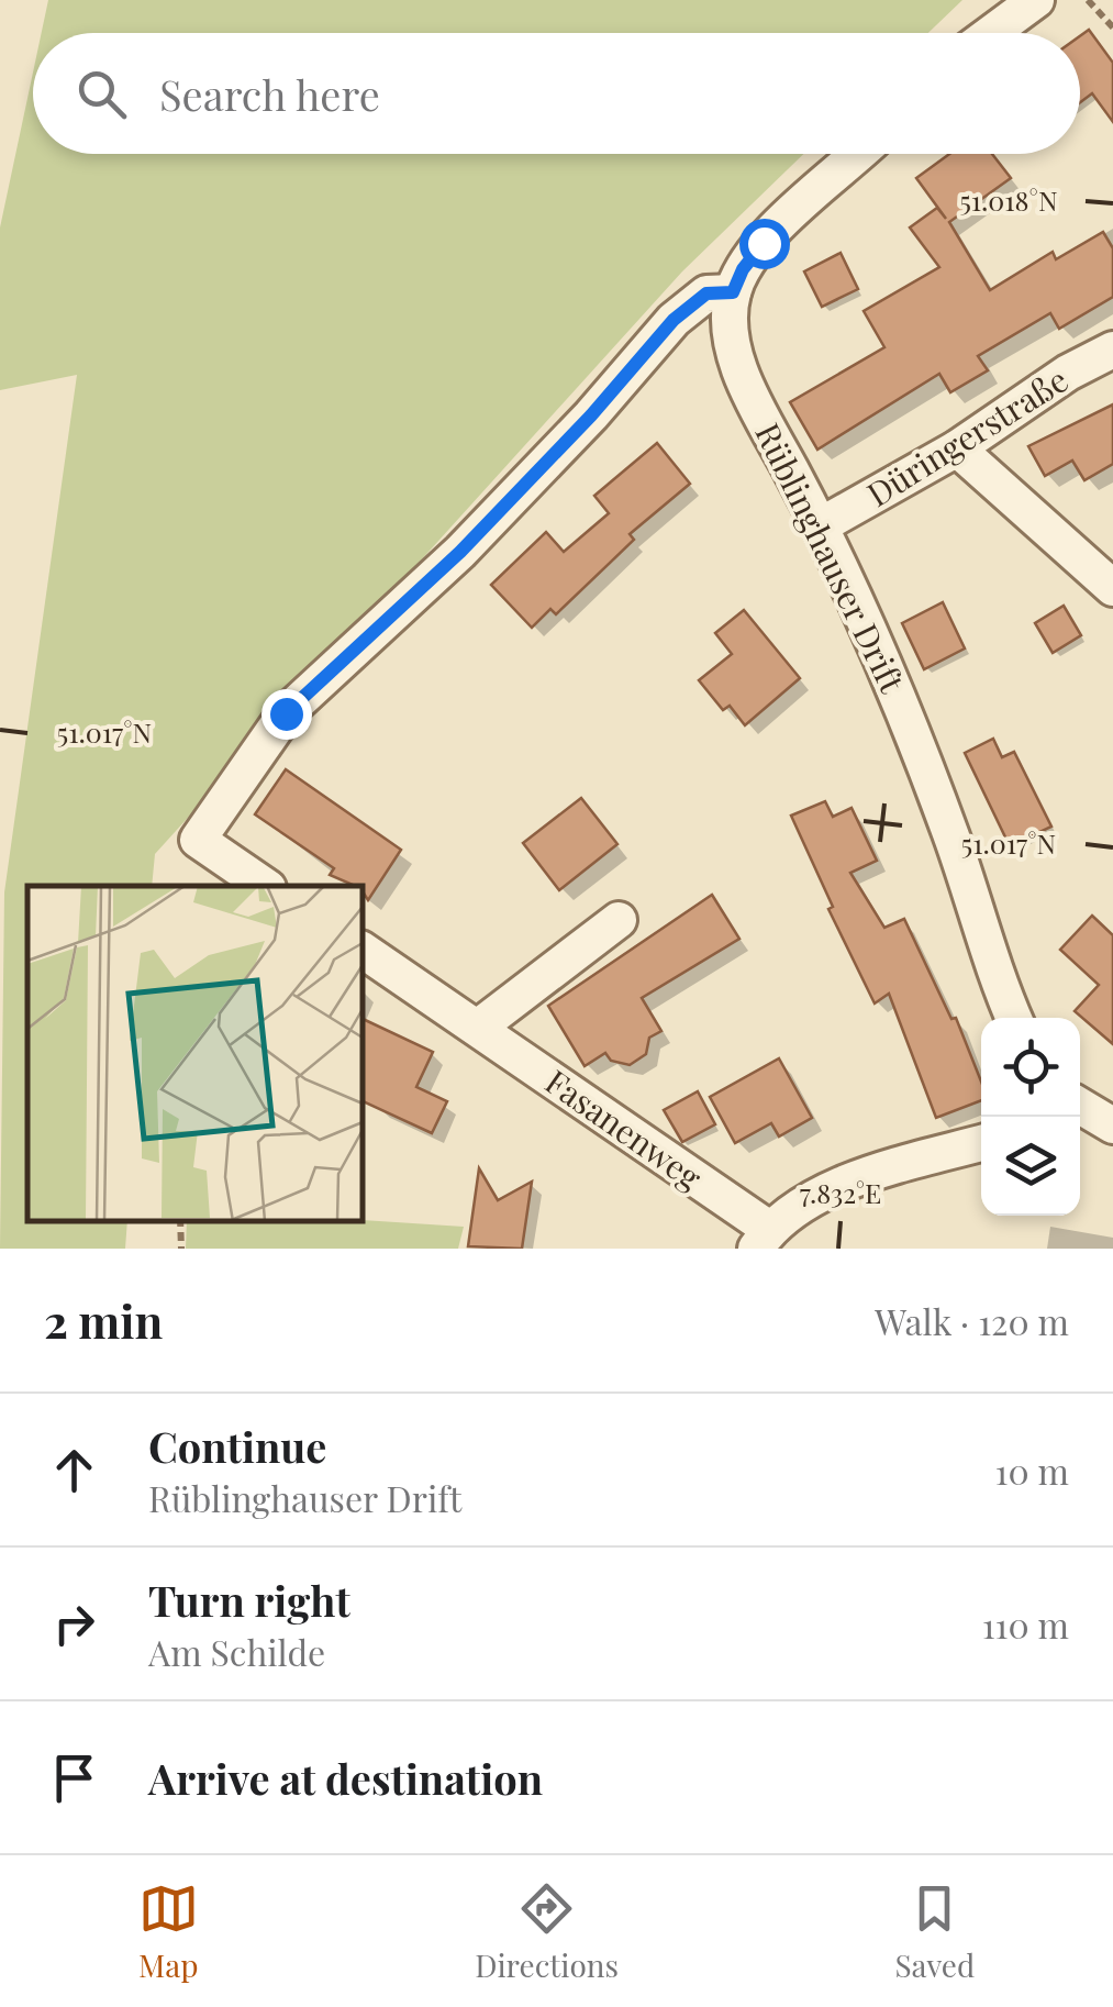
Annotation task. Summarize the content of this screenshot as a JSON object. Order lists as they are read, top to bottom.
{
  "streets": {
    "street": ["Düringerstraße", "Rüblinghauser Drift", "Fasanenweg"]
  },
  "crossings": [
    ["Düringerstraße", "Rüblinghauser Drift"]
  ],
  "page": {
    "search": "Search here",
    "heading": ["2 min", "Walk · 120 m"],
    "list": [
      ["Continue", "Rüblinghauser Drift", "10 m"],
      ["Turn right", "Am Schilde", "110 m"],
      "Arrive at destination"
    ],
    "nav": ["Map", "Directions", "Saved"]
  },
  "coordinates": ["51.018°N", "51.017°N", "7.832°E"]
}
